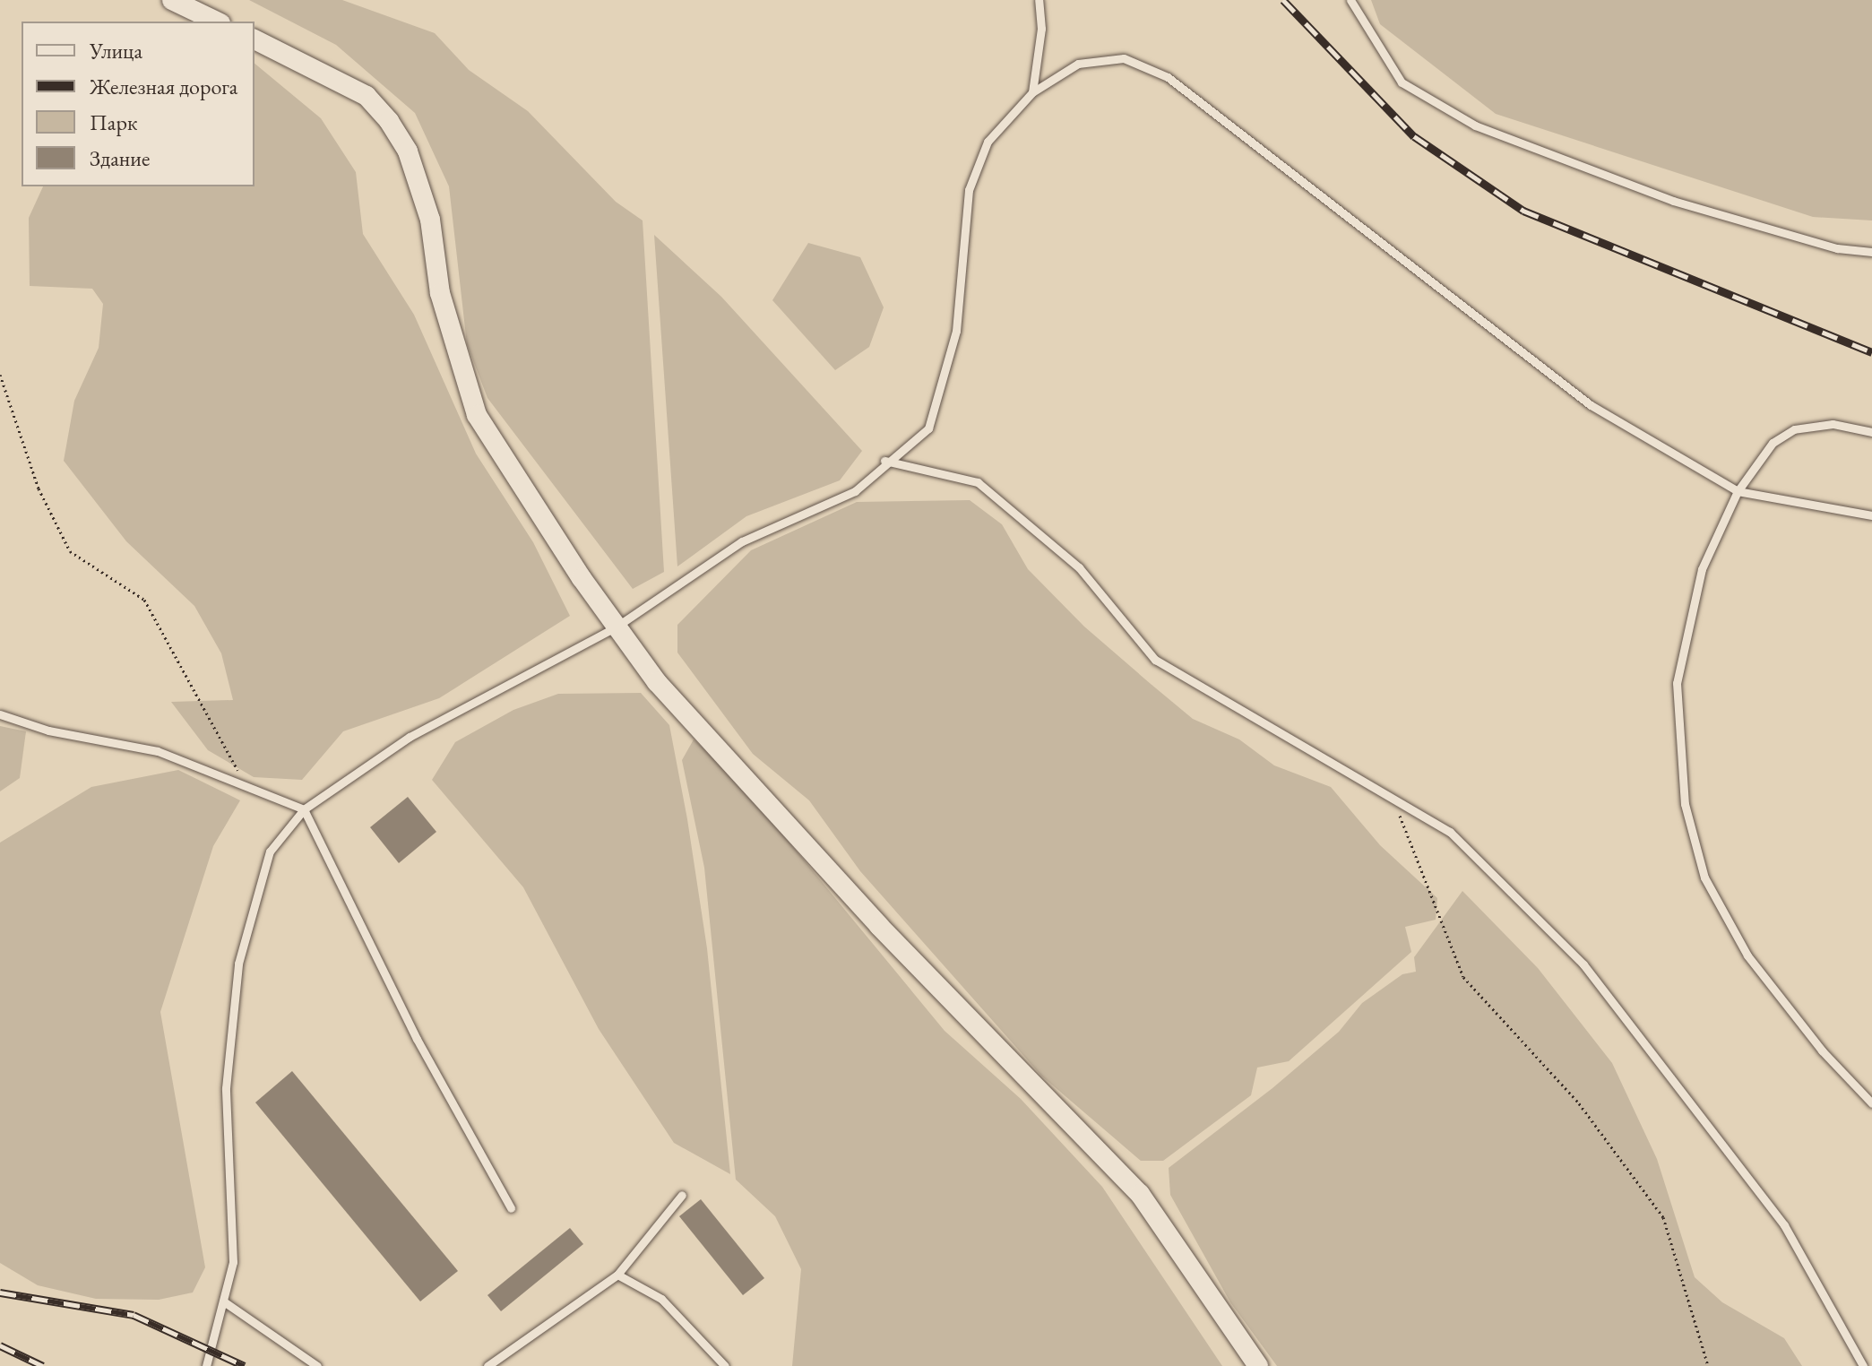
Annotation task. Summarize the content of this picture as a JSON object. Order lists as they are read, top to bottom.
{
  "legend": [
    "Улица",
    "Железная дорога",
    "Парк",
    "Здание"
  ]
}
